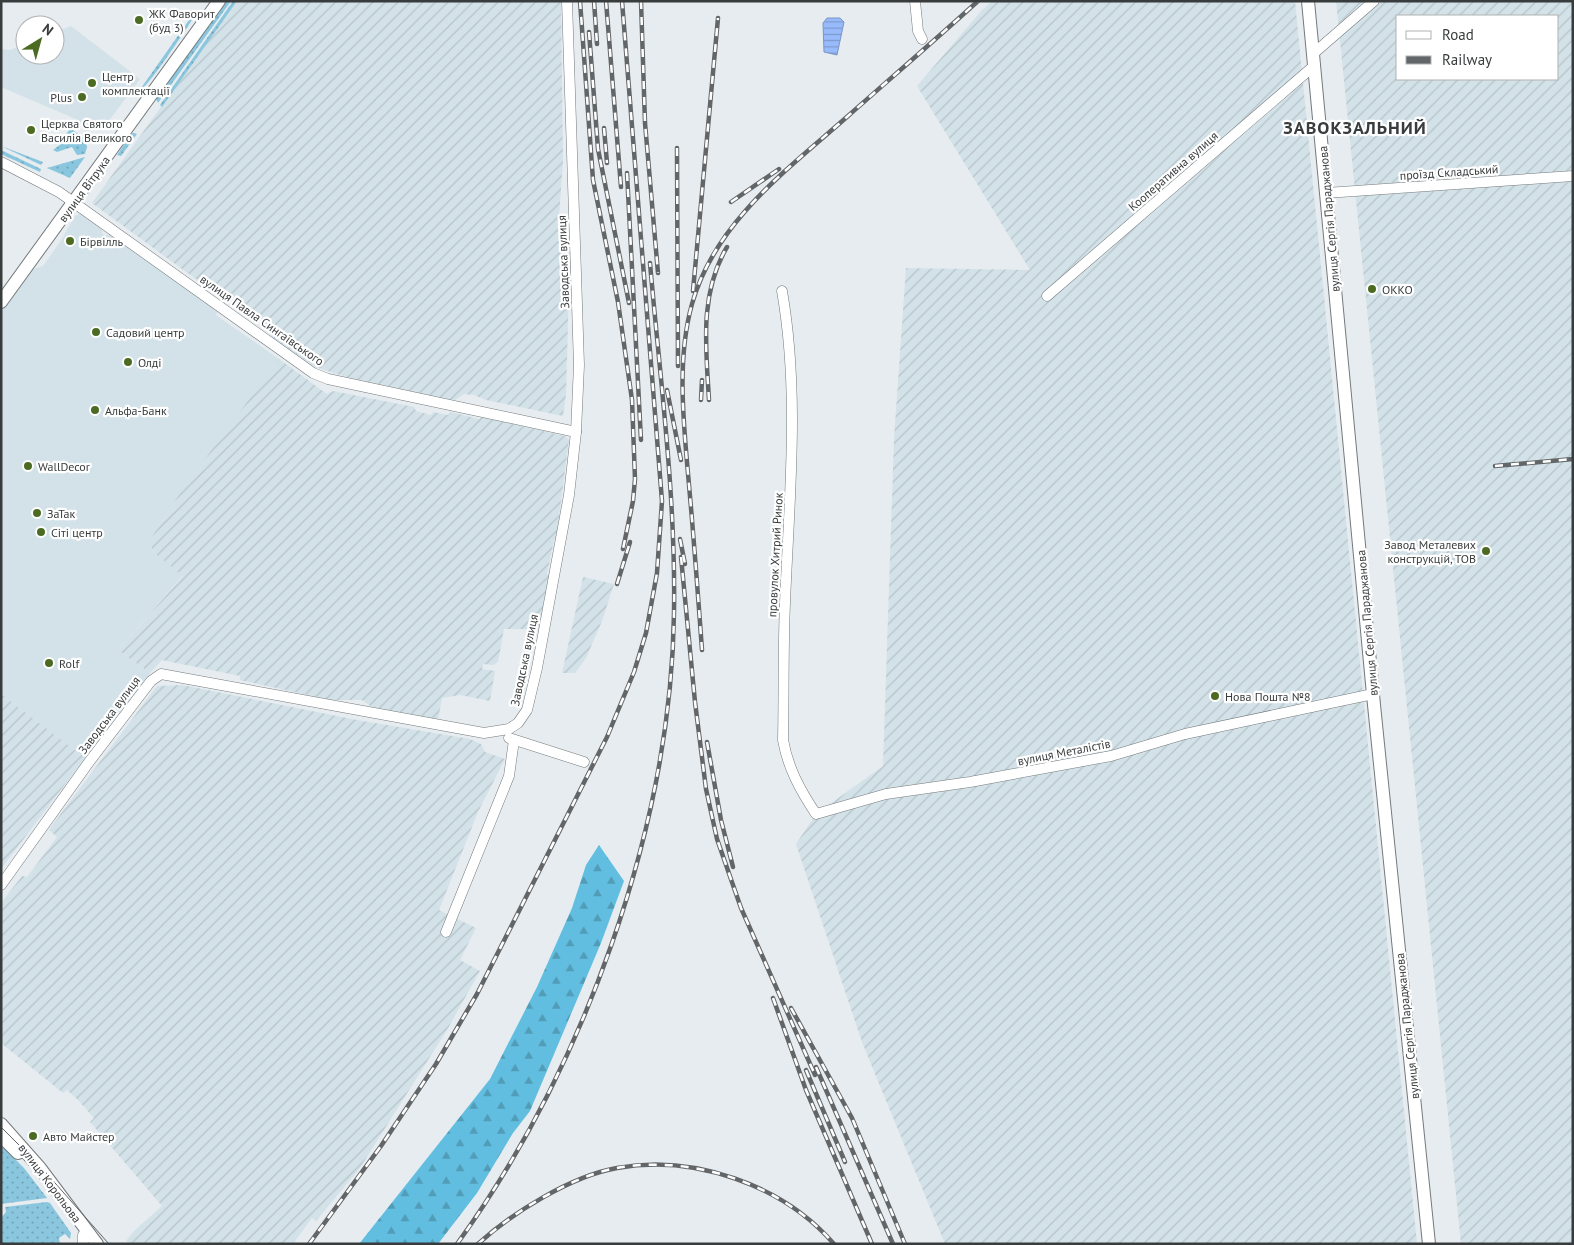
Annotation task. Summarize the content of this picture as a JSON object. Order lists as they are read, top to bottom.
{
  "streets": {
    "main road": ["вулиця Вітрука", "вулиця Сергія Параджанова", "вулиця Корольова"],
    "street": [
      "Кооперативна вулиця",
      "проїзд Складський",
      "Заводська вулиця",
      "вулиця Павла Сингаївського",
      "провулок Хитрий Ринок",
      "вулиця Металістів"
    ]
  },
  "crossings": [
    ["Кооперативна вулиця", "вулиця Сергія Параджанова"],
    ["проїзд Складський", "вулиця Сергія Параджанова"],
    ["вулиця Вітрука", "вулиця Павла Сингаївського"],
    ["вулиця Сергія Параджанова", "вулиця Металістів"],
    ["Заводська вулиця", "вулиця Павла Сингаївського"],
    ["провулок Хитрий Ринок", "вулиця Металістів"]
  ],
  "districts": ["ЗАВОКЗАЛЬНИЙ"],
  "places": [
    "ЖК Фаворит (буд 3)",
    "Центр комплектації",
    "Plus",
    "Церква Святого Василія Великого",
    "Бірвілль",
    "ОККО",
    "Садовий центр",
    "Олді",
    "Альфа-Банк",
    "WallDecor",
    "ЗаТак",
    "Сіті центр",
    "Завод Металевих конструкцій, ТОВ",
    "Rolf",
    "Нова Пошта №8",
    "Авто Майстер"
  ],
  "legend": ["Road", "Railway"],
  "north": "top right"
}
